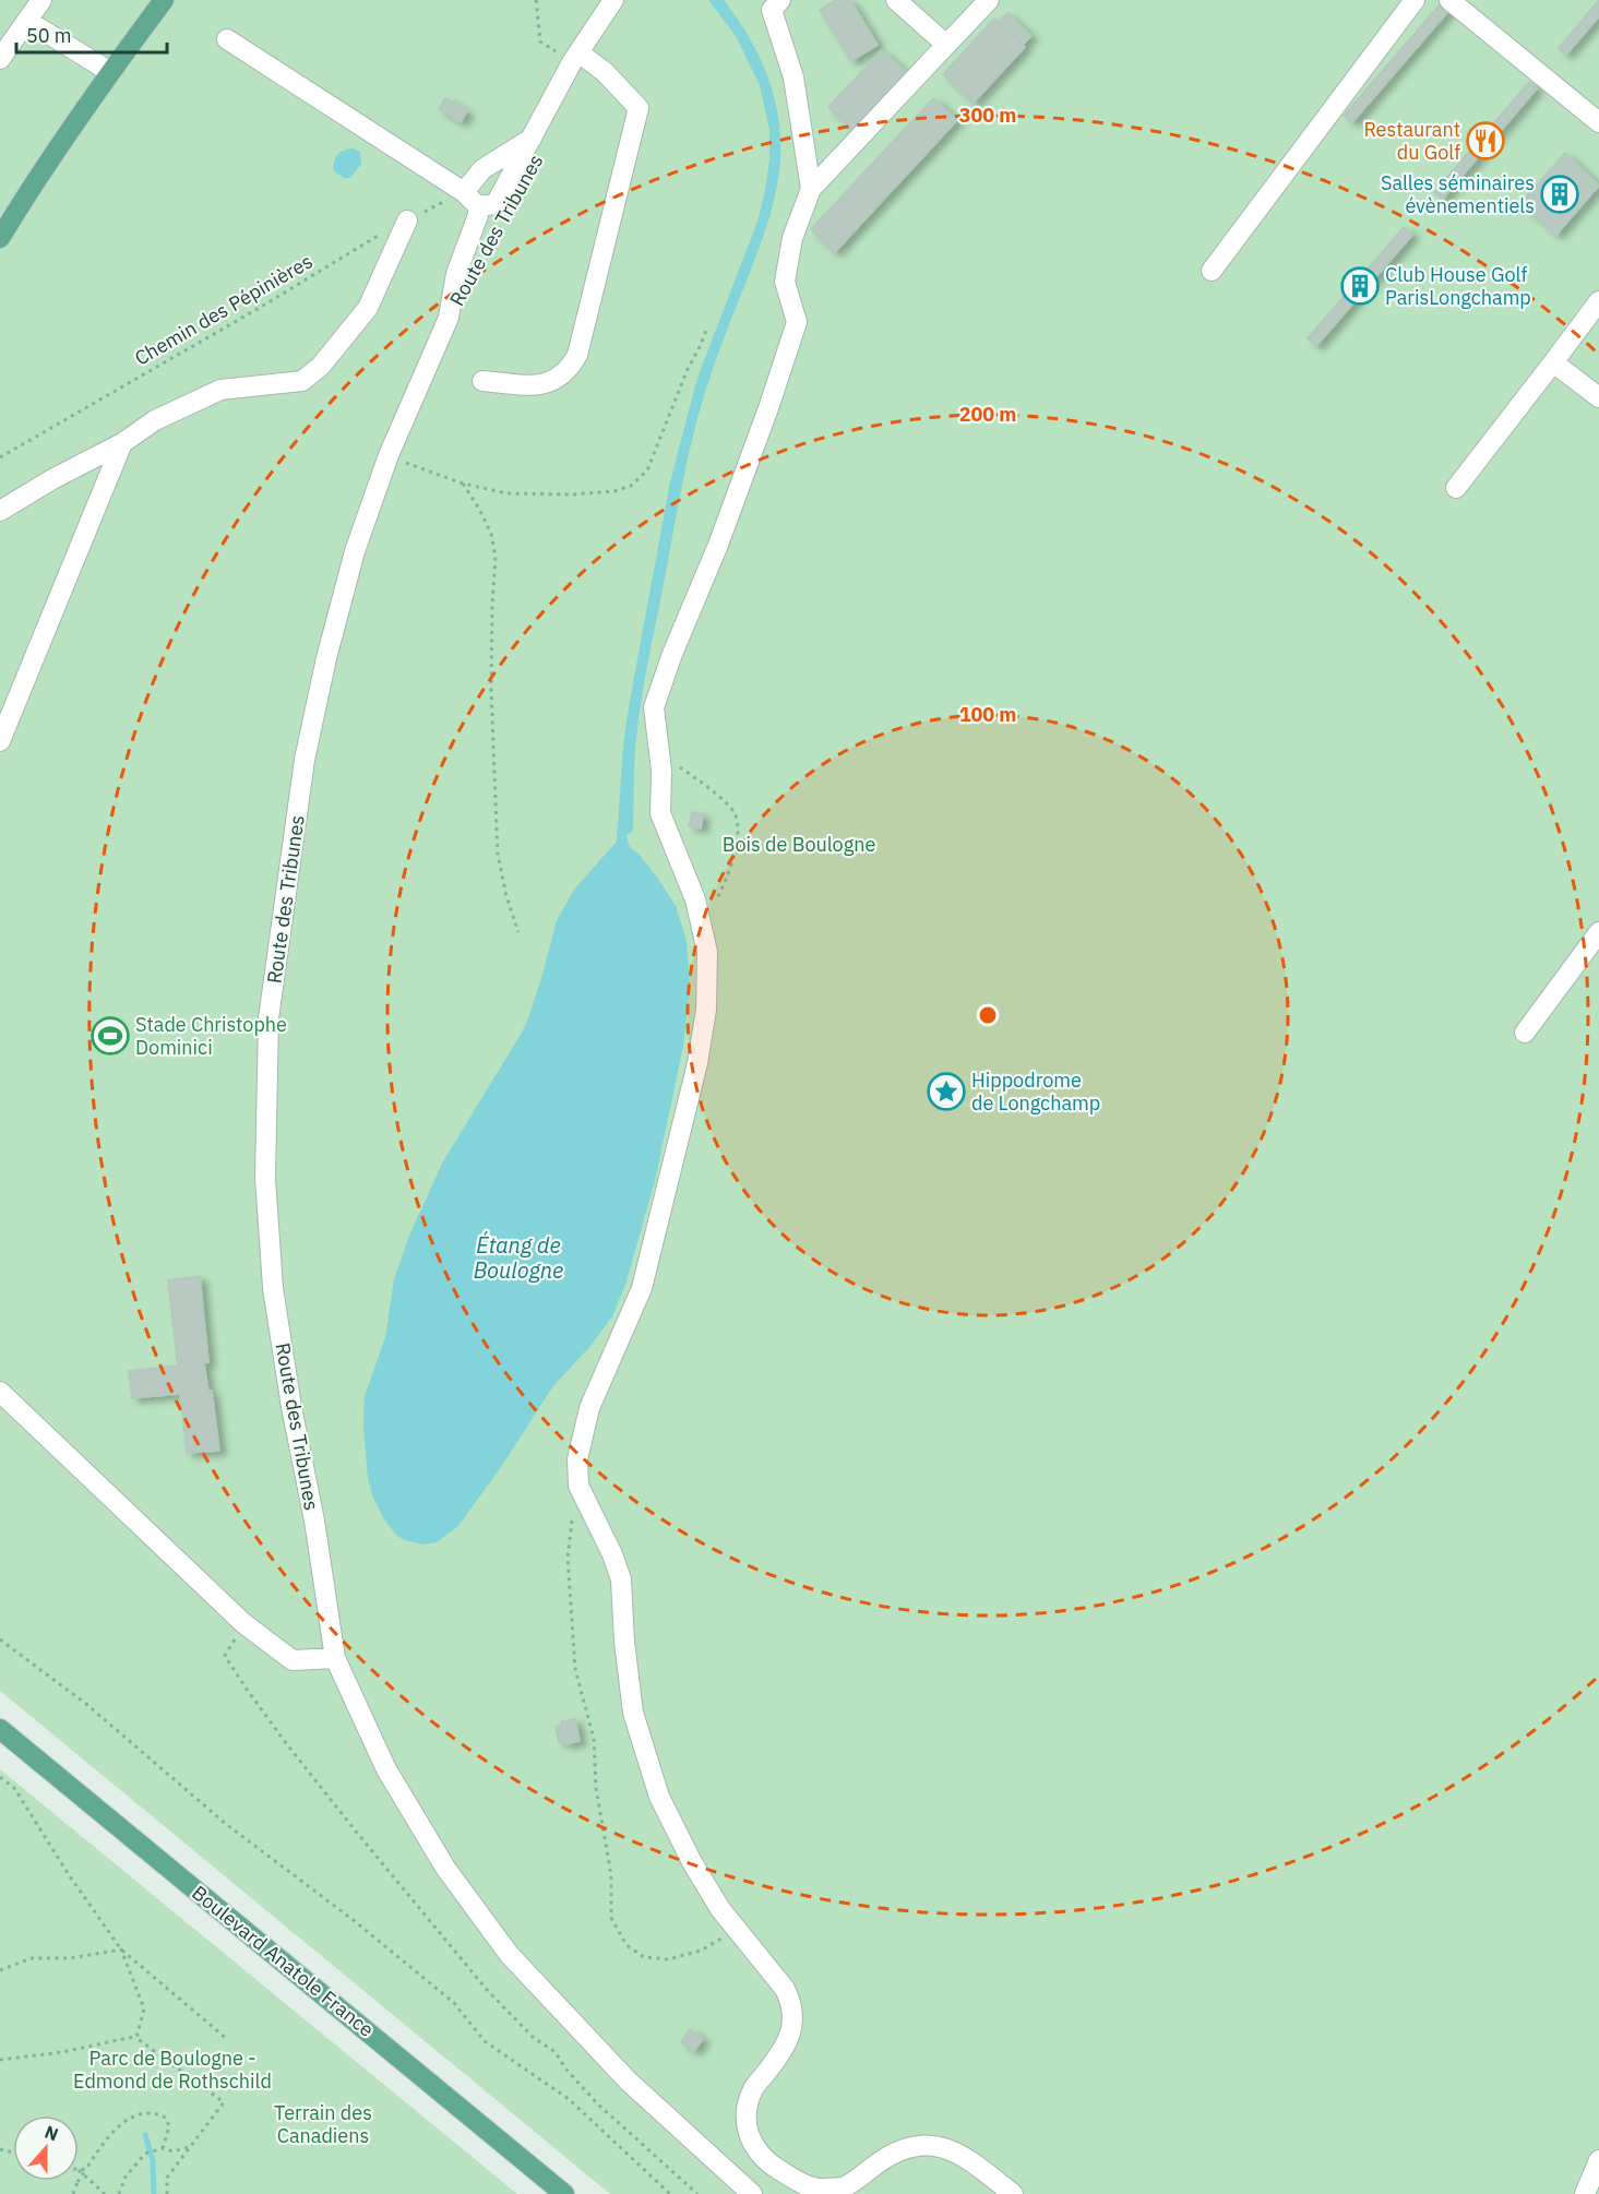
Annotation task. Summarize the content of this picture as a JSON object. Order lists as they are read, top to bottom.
{
  "streets": {
    "main road": ["Boulevard Anatole France"],
    "street": ["Route des Tribunes"],
    "path": ["Chemin des Pépinières"]
  },
  "crossings": [
    ["Route des Tribunes", "Chemin des Pépinières"]
  ],
  "water": ["Étang de Boulogne"],
  "parks": ["Bois de Boulogne", "Parc de Boulogne - Edmond de Rothschild", "Terrain des Canadiens"],
  "places": {
    "restaurant": ["Restaurant du Golf"],
    "building": ["Salles séminaires évènementiels", "Club House Golf ParisLongchamp"],
    "sports": ["Stade Christophe Dominici"],
    "place": ["Hippodrome de Longchamp"]
  },
  "scale_bar": "50 m",
  "north": "top",
  "rings": ["300 m", "200 m", "100 m"]
}
